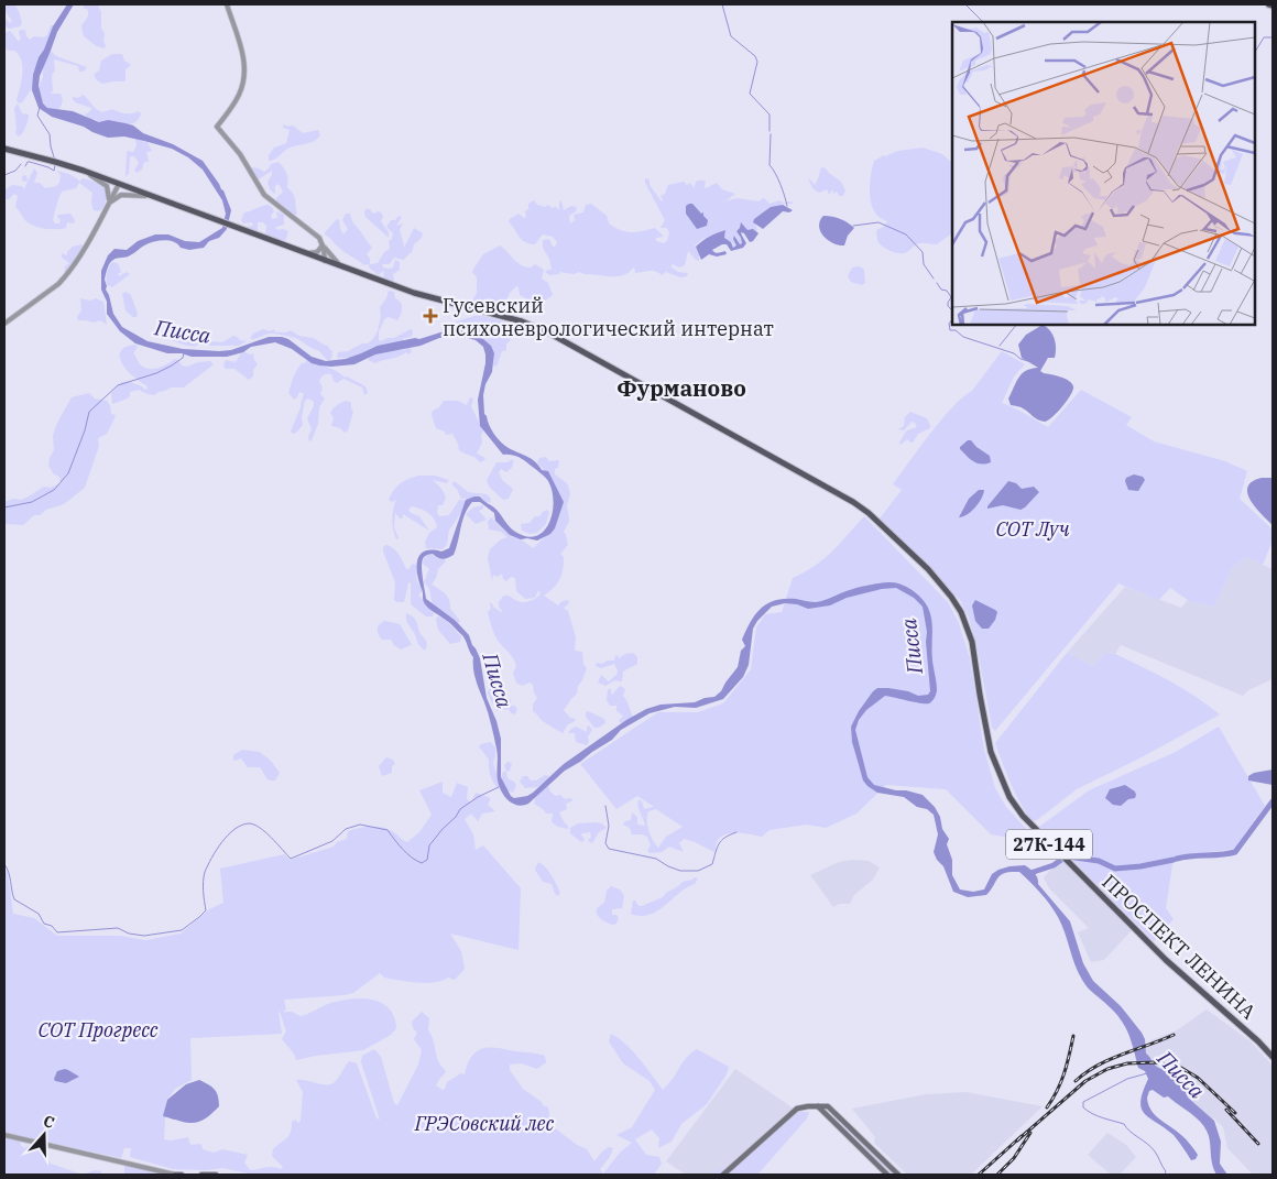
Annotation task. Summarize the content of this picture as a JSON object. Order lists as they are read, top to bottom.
{
  "streets": {
    "main road": ["27К-144", "ПРОСПЕКТ ЛЕНИНА"]
  },
  "crossings": [
    ["27К-144", "ПРОСПЕКТ ЛЕНИНА"]
  ],
  "districts": ["Фурманово"],
  "water": ["Писса"],
  "parks": ["СОТ Луч", "СОТ Прогресс", "ГРЭСовский лес"],
  "places": {
    "health": ["Гусевский психоневрологический интернат"]
  },
  "north": "top"
}
